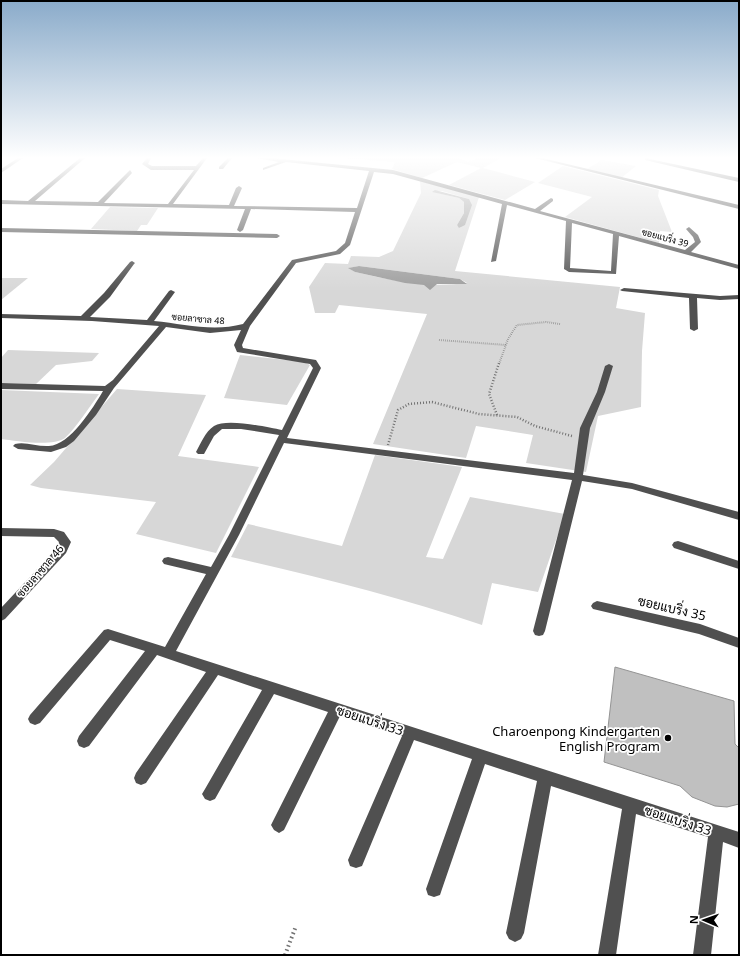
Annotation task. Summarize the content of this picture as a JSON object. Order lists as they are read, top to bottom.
{
  "streets": {
    "street": [
      "ซอยแบริ่ง 39",
      "ซอยลาซาล 48",
      "ซอยลาซาล 46",
      "ซอยแบริ่ง 35",
      "ซอยแบริ่ง 33"
    ]
  },
  "places": ["Charoenpong Kindergarten English Program"],
  "north": "left"
}
